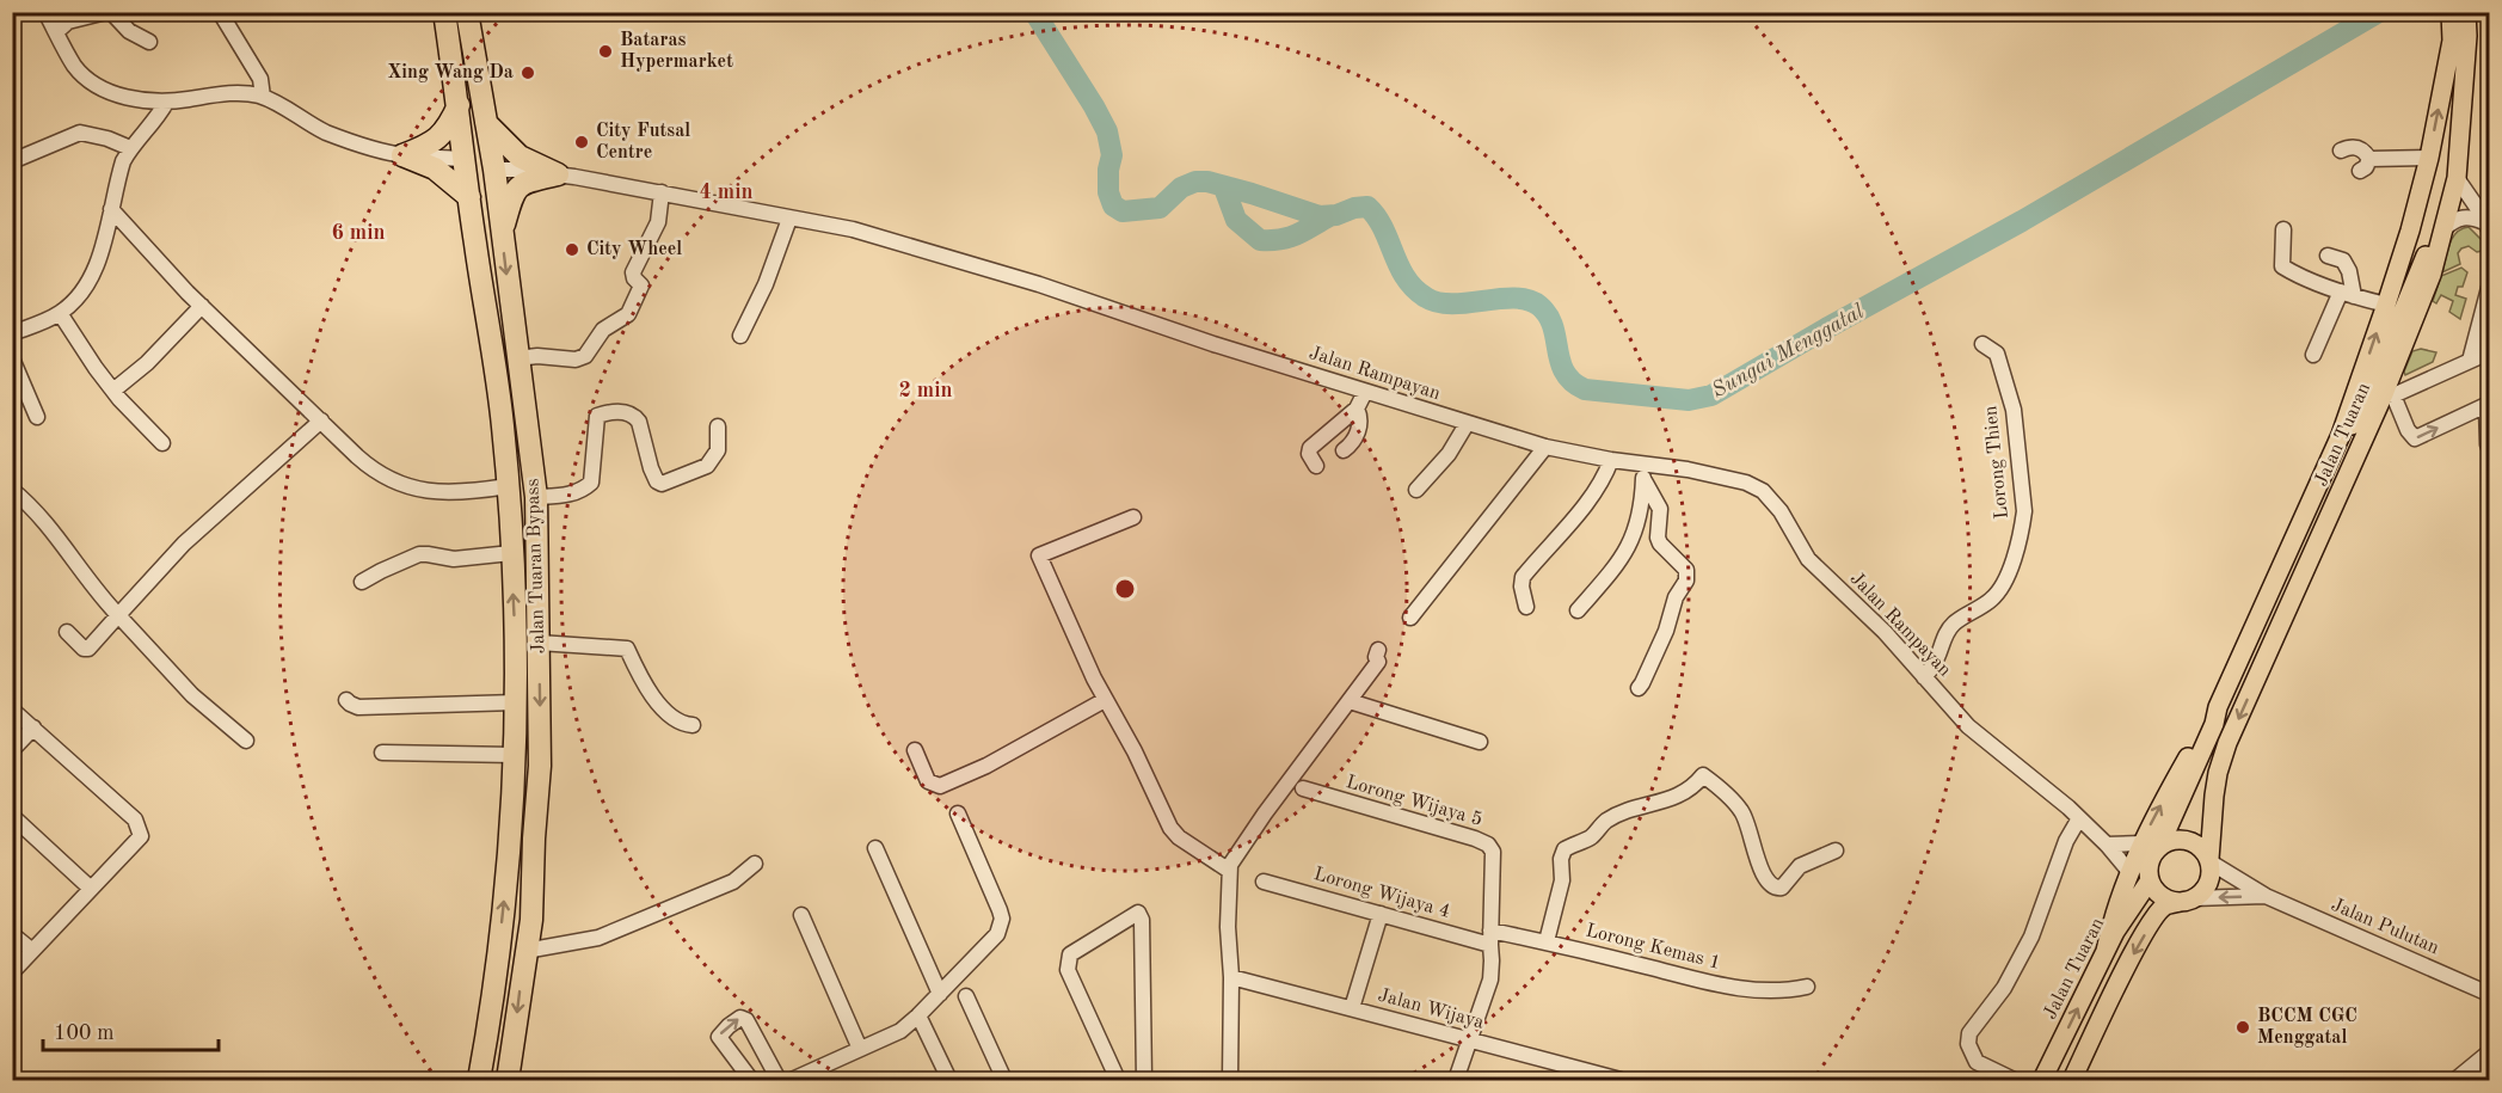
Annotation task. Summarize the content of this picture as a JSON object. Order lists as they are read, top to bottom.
{
  "streets": {
    "highway": ["Jalan Tuaran Bypass"],
    "main road": ["Jalan Tuaran"],
    "street": [
      "Jalan Rampayan",
      "Lorong Thien",
      "Lorong Wijaya 5",
      "Lorong Wijaya 4",
      "Jalan Pulutan",
      "Lorong Kemas 1",
      "Jalan Wijaya"
    ]
  },
  "crossings": [
    ["Jalan Rampayan", "Lorong Thien"],
    ["Jalan Rampayan", "Jalan Tuaran Bypass"],
    ["Jalan Tuaran", "Jalan Pulutan"],
    ["Lorong Wijaya 5", "Lorong Wijaya 4"],
    ["Lorong Wijaya 5", "Lorong Kemas 1"],
    ["Lorong Wijaya 5", "Jalan Wijaya"],
    ["Lorong Wijaya 4", "Lorong Kemas 1"]
  ],
  "water": ["Sungai Menggatal"],
  "places": [
    "Bataras Hypermarket",
    "Xing Wang Da",
    "City Futsal Centre",
    "City Wheel",
    "BCCM CGC Menggatal"
  ],
  "scale_bar": "100 m",
  "rings": ["4 min", "6 min", "2 min"]
}
